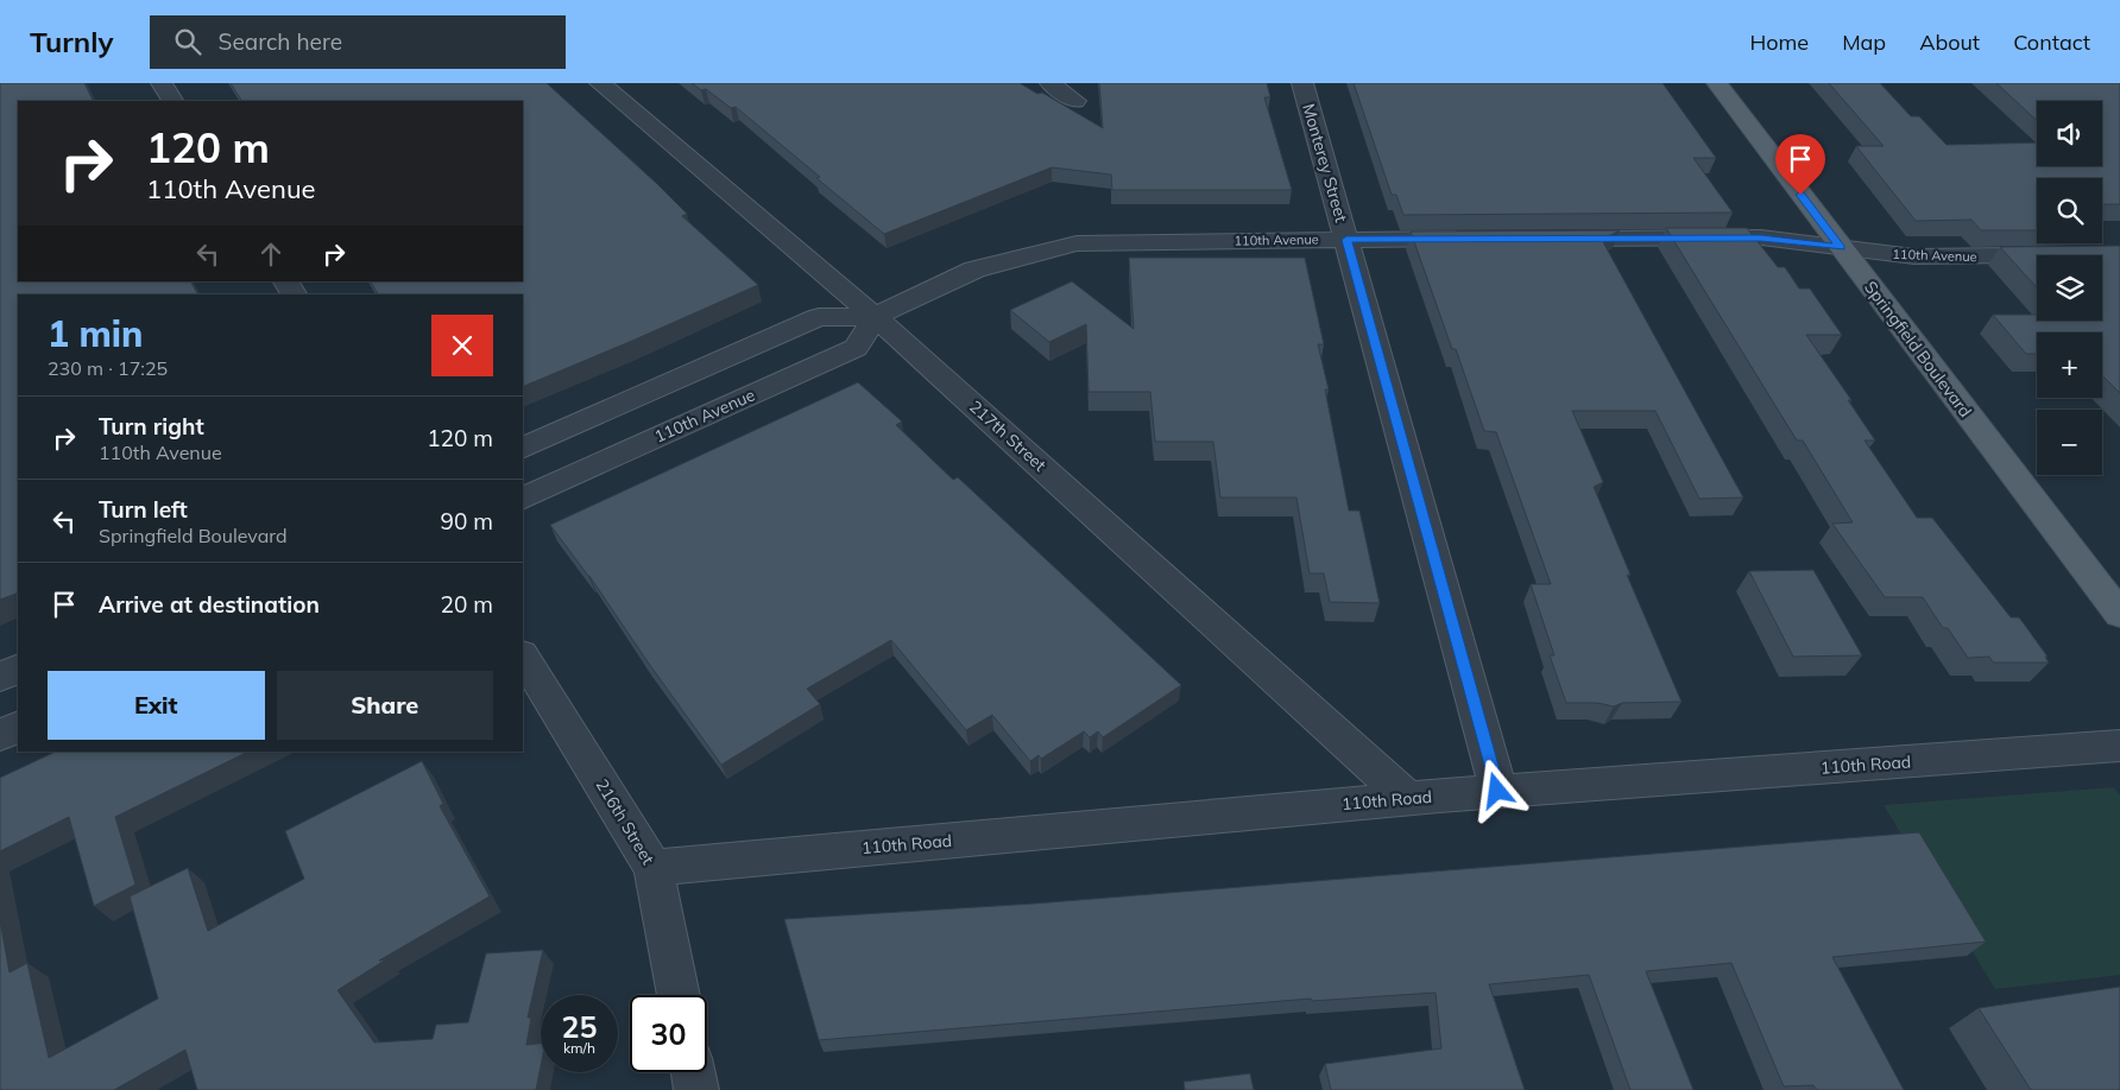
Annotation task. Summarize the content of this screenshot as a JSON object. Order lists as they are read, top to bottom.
{
  "streets": {
    "main road": ["Springfield Boulevard"],
    "street": [
      "Monterey Street",
      "110th Avenue",
      "217th Street",
      "110th Road",
      "216th Street"
    ]
  },
  "crossings": [
    ["Monterey Street", "110th Avenue"],
    ["Monterey Street", "110th Road"],
    ["110th Avenue", "Springfield Boulevard"],
    ["110th Avenue", "217th Street"],
    ["217th Street", "110th Road"],
    ["110th Road", "216th Street"]
  ],
  "page": {
    "header": "Turnly",
    "search": "Search here",
    "nav": [
      "Home",
      "Map",
      "About",
      "Contact"
    ],
    "map_buttons": ["+", "−"],
    "turn": ["120 m", "110th Avenue"],
    "heading": ["1 min", "230 m · 17:25"],
    "list": [
      {
        "name": "Turn right",
        "note": "110th Avenue",
        "value": "120 m"
      },
      {
        "name": "Turn left",
        "note": "Springfield Boulevard",
        "value": "90 m"
      },
      {
        "name": "Arrive at destination",
        "value": "20 m"
      }
    ],
    "buttons": ["Exit", "Share"],
    "speed": "25 km/h",
    "limit": "30"
  }
}
